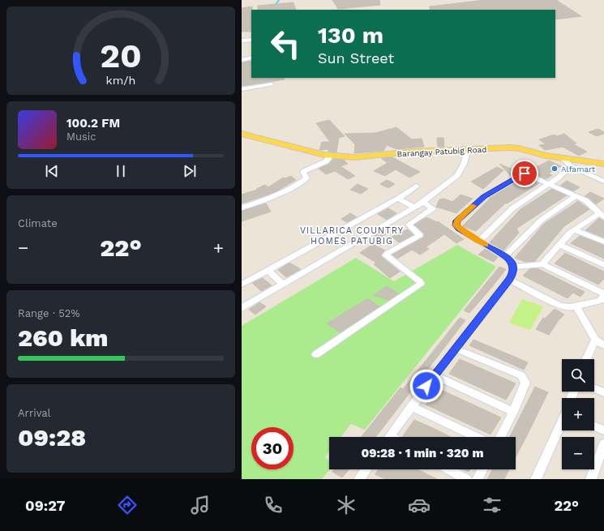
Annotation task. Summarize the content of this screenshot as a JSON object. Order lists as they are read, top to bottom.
{
  "streets": {
    "main road": ["Barangay Patubig Road"]
  },
  "districts": ["VILLARICA COUNTRY HOMES PATUBIG"],
  "places": ["Alfamart"],
  "page": {
    "turn": ["130 m", "Sun Street"],
    "song": ["100.2 FM", "Music"],
    "tile": [
      "Climate",
      ["Range · 52%", "260 km"],
      ["Arrival", "09:28"]
    ],
    "heat": ["−", "22°", "+"],
    "map_buttons": ["+", "−"],
    "limit": "30",
    "trip": "09:28 · 1 min · 320 m",
    "tabs": ["09:27", "22°"],
    "gauge": ["20", "km/h"]
  }
}
